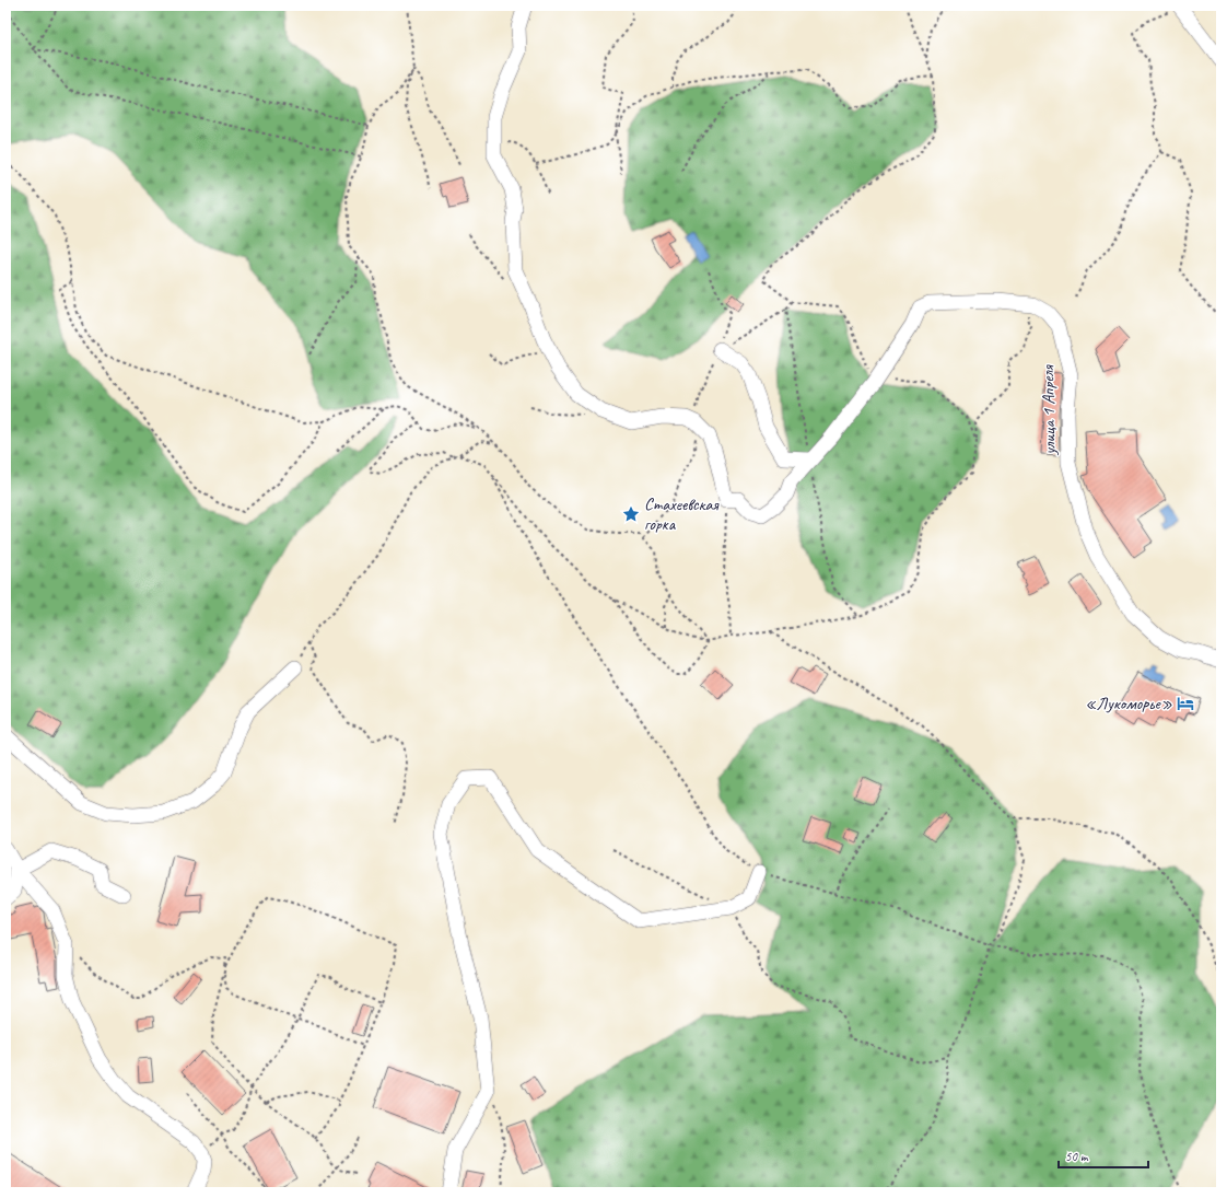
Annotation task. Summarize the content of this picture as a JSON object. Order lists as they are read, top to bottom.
{
  "streets": {
    "street": ["улица 1 Апреля"]
  },
  "places": {
    "place": ["Стахеевская горка"],
    "hotel": ["«Лукоморье»"]
  },
  "scale_bar": "50 m"
}
